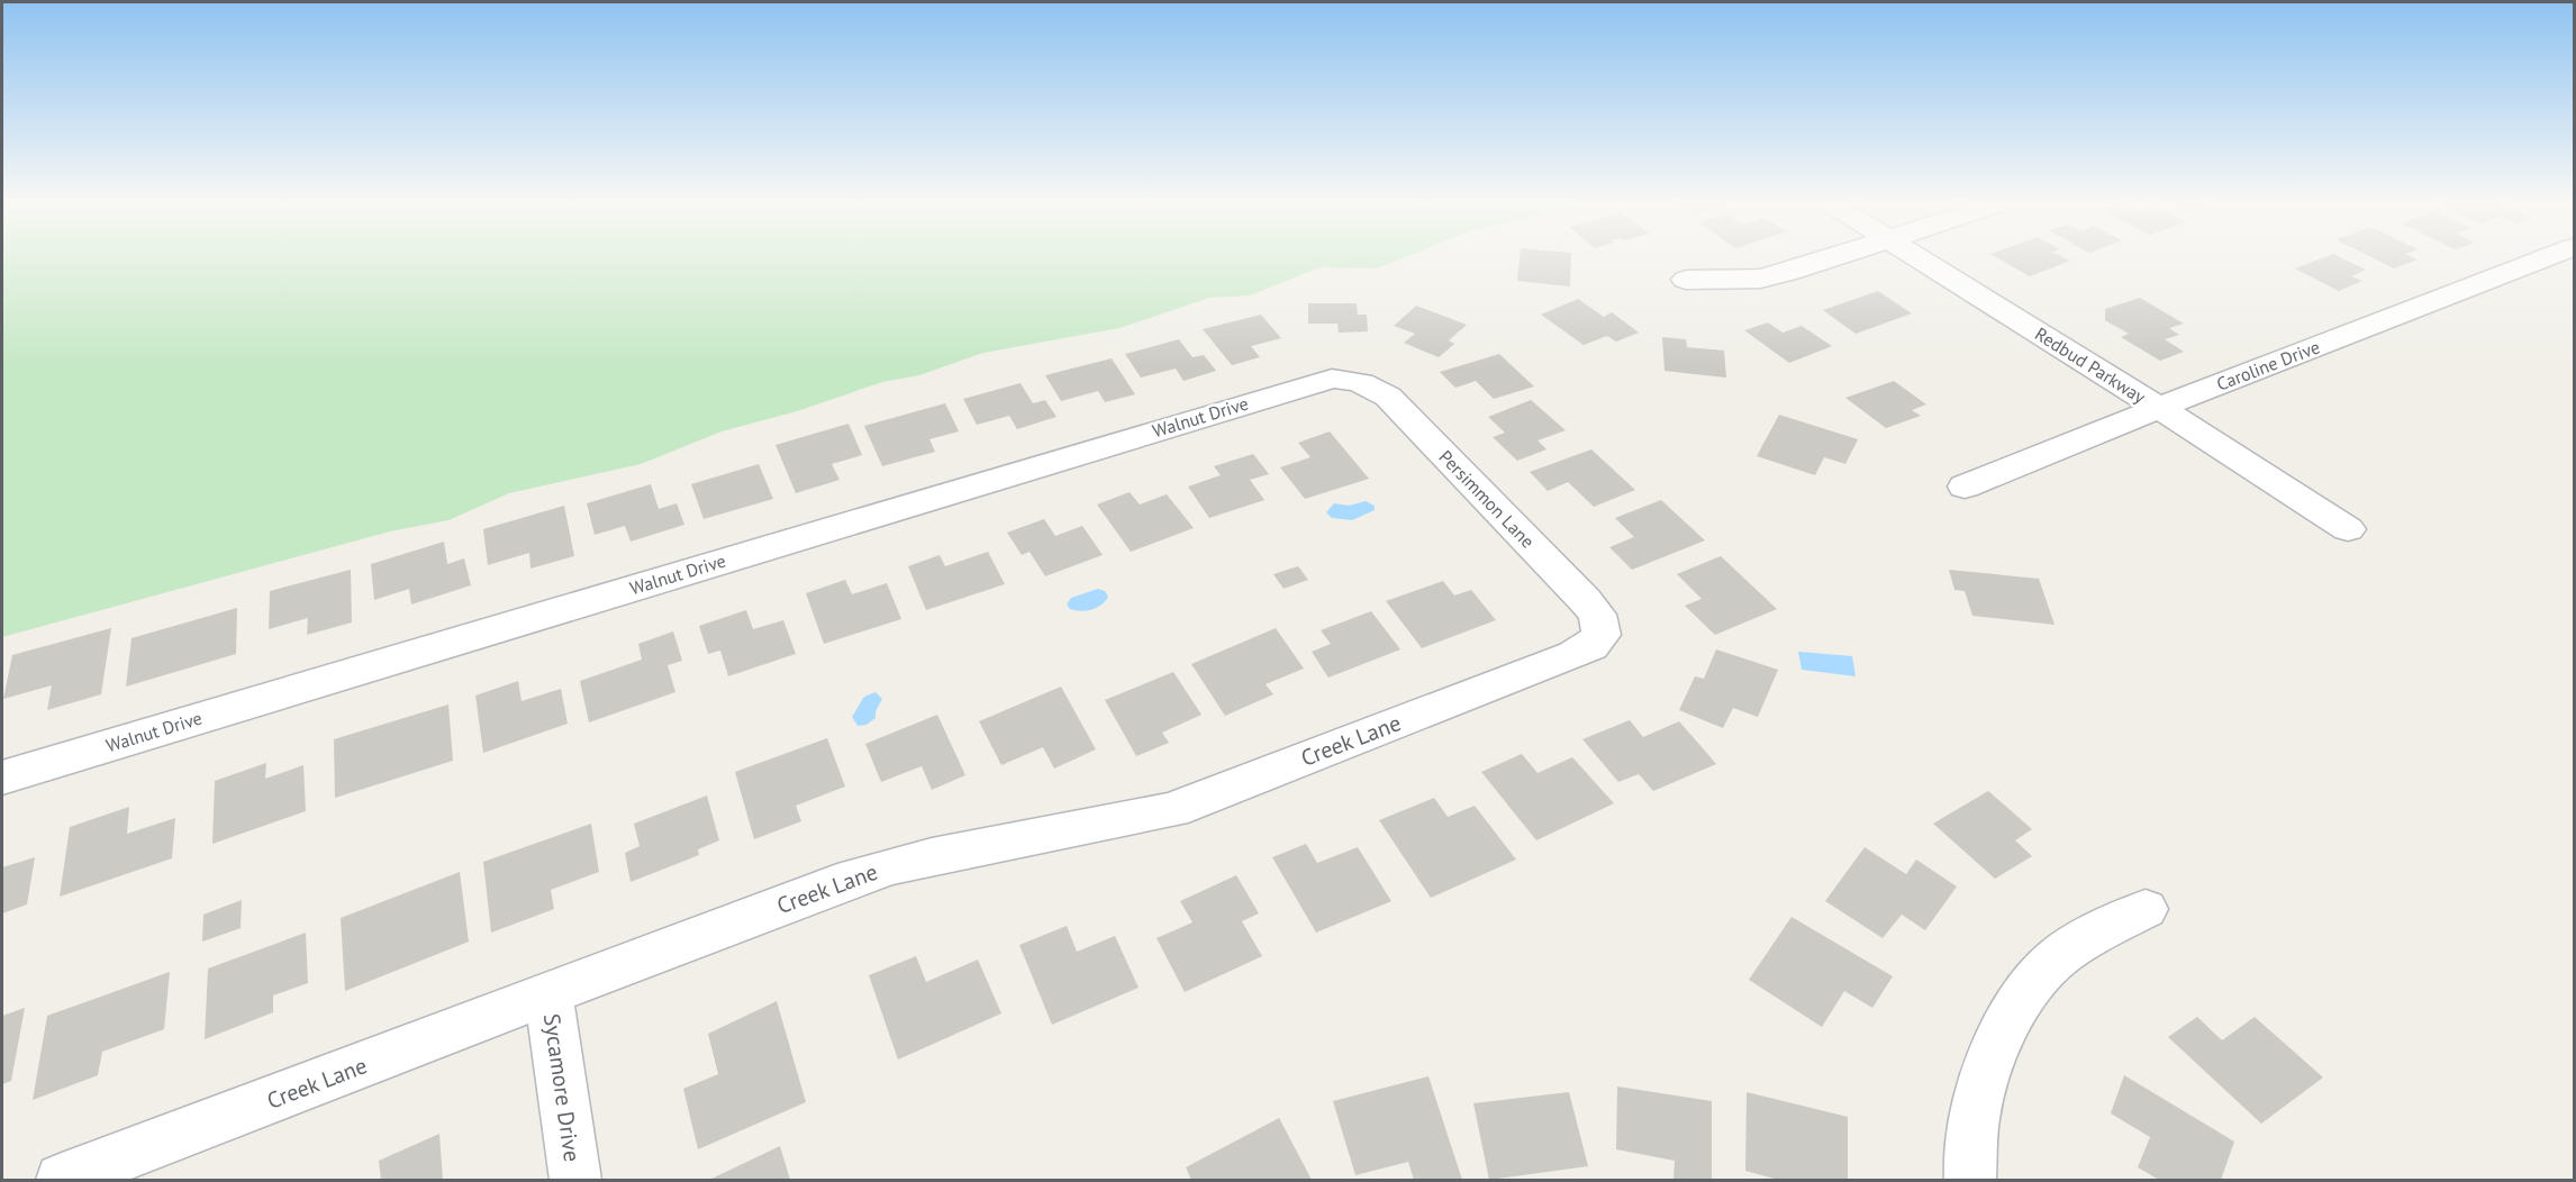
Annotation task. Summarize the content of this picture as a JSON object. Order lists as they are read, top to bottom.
{
  "streets": {
    "street": [
      "Redbud Parkway",
      "Caroline Drive",
      "Walnut Drive",
      "Persimmon Lane",
      "Creek Lane",
      "Sycamore Drive"
    ]
  },
  "crossings": [
    ["Redbud Parkway", "Caroline Drive"],
    ["Walnut Drive", "Persimmon Lane"],
    ["Persimmon Lane", "Creek Lane"],
    ["Creek Lane", "Sycamore Drive"]
  ]
}
